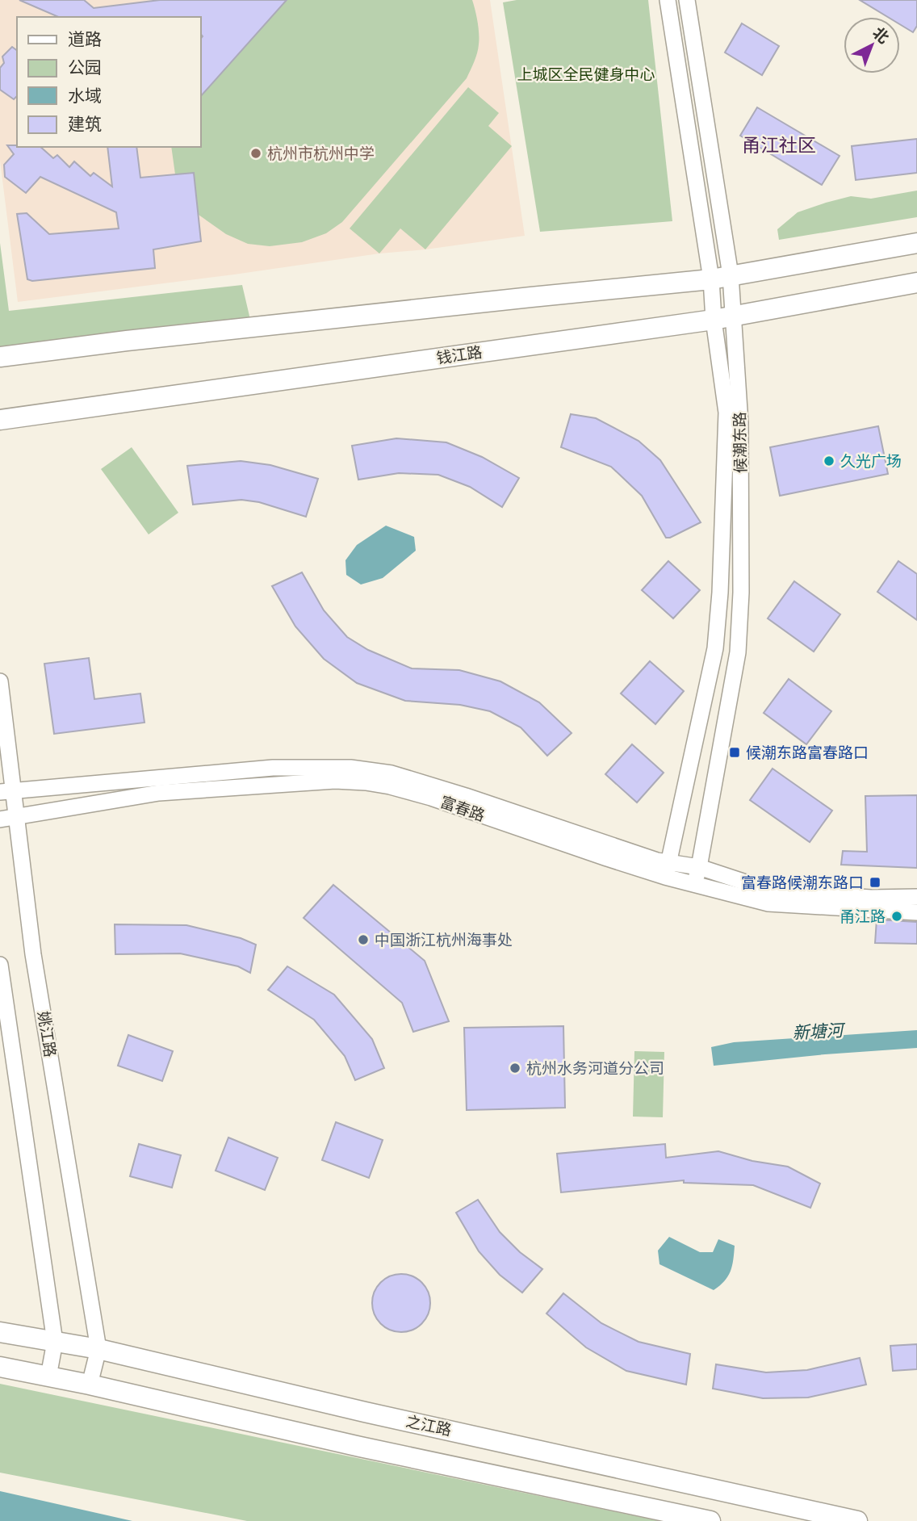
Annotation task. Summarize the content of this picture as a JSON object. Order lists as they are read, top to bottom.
{
  "streets": {
    "main road": ["钱江路", "之江路"],
    "street": ["候潮东路", "富春路", "姚江路"]
  },
  "crossings": [
    ["钱江路", "候潮东路"],
    ["候潮东路", "富春路"],
    ["富春路", "姚江路"],
    ["姚江路", "之江路"]
  ],
  "districts": ["甬江社区"],
  "water": ["新塘河"],
  "parks": ["上城区全民健身中心"],
  "places": {
    "other": [
      "杭州市杭州中学",
      "久光广场",
      "甬江路",
      "中国浙江杭州海事处",
      "杭州水务河道分公司"
    ],
    "transit": ["候潮东路富春路口", "富春路候潮东路口"]
  },
  "legend": [
    "道路",
    "公园",
    "水域",
    "建筑"
  ],
  "north": "top right"
}
